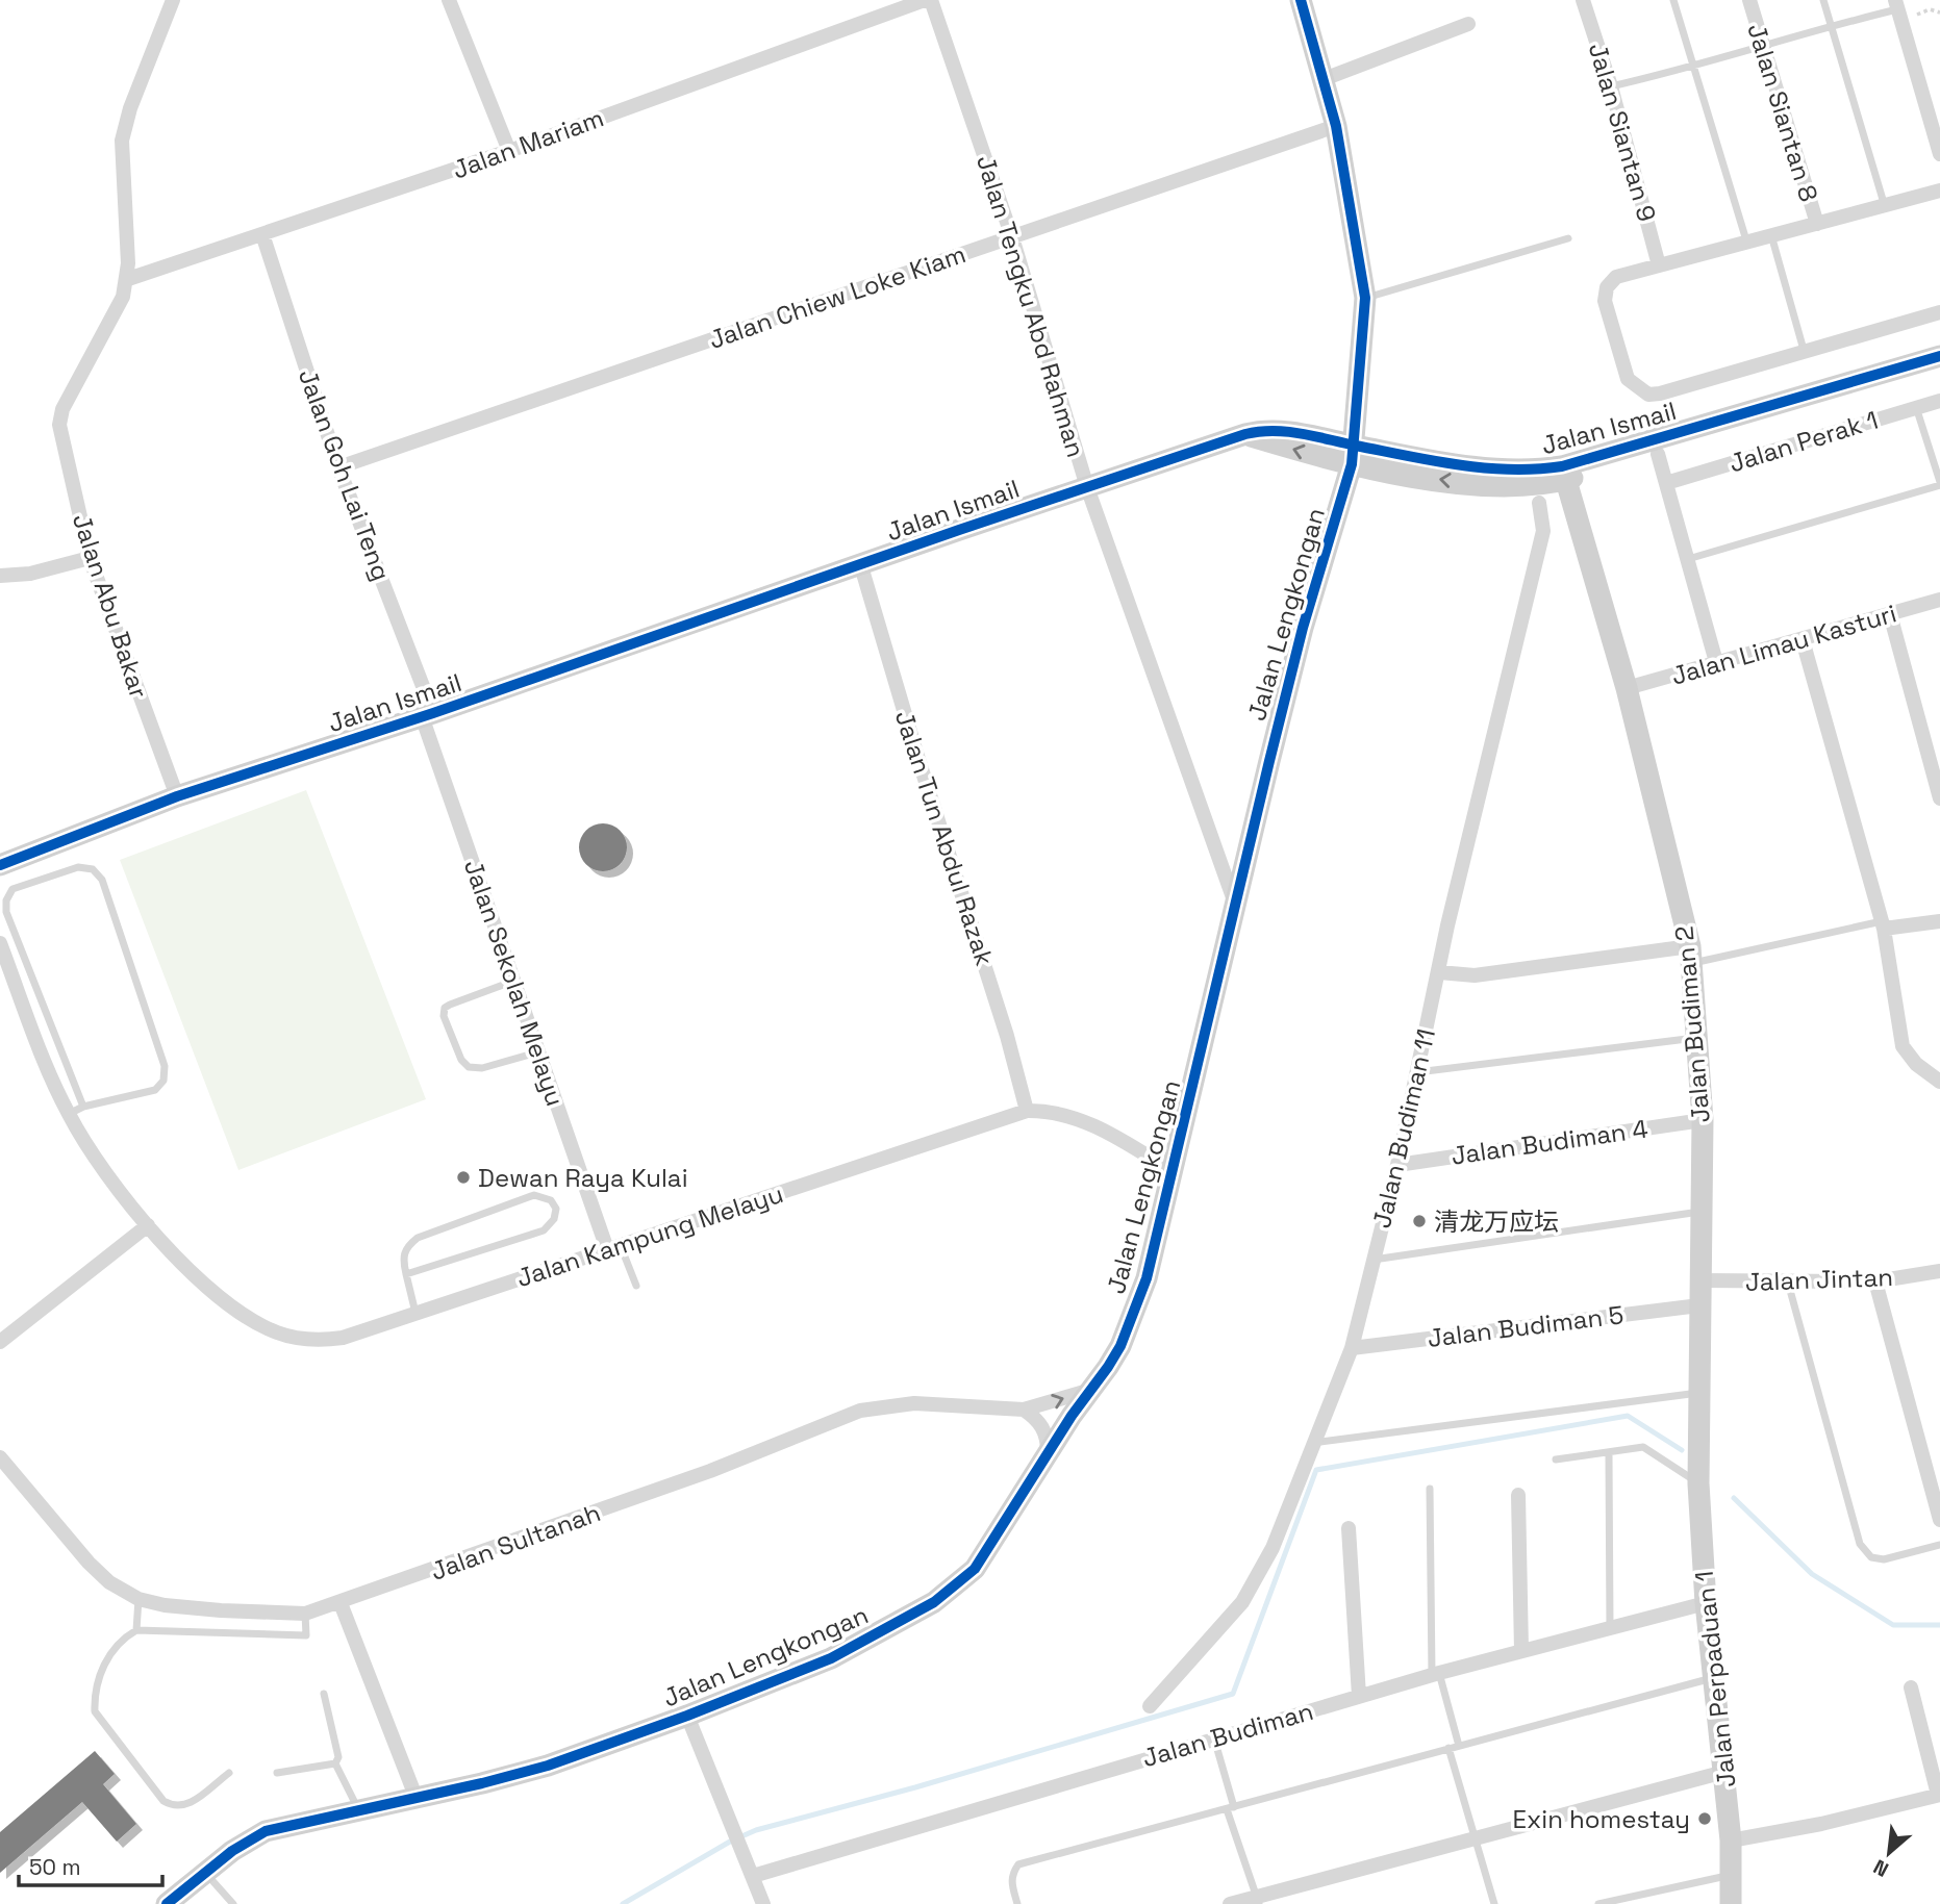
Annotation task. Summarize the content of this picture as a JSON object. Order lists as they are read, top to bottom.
{
  "streets": {
    "street": [
      "Jalan Siantan 8",
      "Jalan Siantan 9",
      "Jalan Mariam",
      "Jalan Chiew Loke Kiam",
      "Jalan Tengku Abd Rahman",
      "Jalan Ismail",
      "Jalan Perak 1",
      "Jalan Goh Lai Teng",
      "Jalan Abu Bakar",
      "Jalan Lengkongan",
      "Jalan Limau Kasturi",
      "Jalan Tun Abdul Razak",
      "Jalan Sekolah Melayu",
      "Jalan Budiman 2",
      "Jalan Budiman 11",
      "Jalan Budiman 4",
      "Jalan Kampung Melayu",
      "Jalan Jintan",
      "Jalan Budiman 5",
      "Jalan Sultanah",
      "Jalan Perpaduan 1",
      "Jalan Budiman"
    ]
  },
  "crossings": [
    ["Jalan Mariam", "Jalan Goh Lai Teng"],
    ["Jalan Mariam", "Jalan Abu Bakar"],
    ["Jalan Chiew Loke Kiam", "Jalan Tengku Abd Rahman"],
    ["Jalan Chiew Loke Kiam", "Jalan Goh Lai Teng"],
    ["Jalan Chiew Loke Kiam", "Jalan Lengkongan"],
    ["Jalan Tengku Abd Rahman", "Jalan Ismail"],
    ["Jalan Tengku Abd Rahman", "Jalan Lengkongan"],
    ["Jalan Ismail", "Jalan Goh Lai Teng"],
    ["Jalan Ismail", "Jalan Abu Bakar"],
    ["Jalan Ismail", "Jalan Lengkongan"],
    ["Jalan Ismail", "Jalan Tun Abdul Razak"],
    ["Jalan Ismail", "Jalan Sekolah Melayu"],
    ["Jalan Ismail", "Jalan Budiman 2"],
    ["Jalan Goh Lai Teng", "Jalan Sekolah Melayu"],
    ["Jalan Lengkongan", "Jalan Kampung Melayu"],
    ["Jalan Lengkongan", "Jalan Sultanah"],
    ["Jalan Limau Kasturi", "Jalan Budiman 2"],
    ["Jalan Tun Abdul Razak", "Jalan Kampung Melayu"],
    ["Jalan Sekolah Melayu", "Jalan Kampung Melayu"],
    ["Jalan Budiman 2", "Jalan Budiman 4"],
    ["Jalan Budiman 2", "Jalan Jintan"],
    ["Jalan Budiman 2", "Jalan Budiman 5"],
    ["Jalan Budiman 2", "Jalan Perpaduan 1"],
    ["Jalan Budiman 11", "Jalan Budiman 4"],
    ["Jalan Budiman 11", "Jalan Budiman 5"],
    ["Jalan Perpaduan 1", "Jalan Budiman"]
  ],
  "places": ["Dewan Raya Kulai", "清龙万应坛", "Exin homestay"],
  "scale_bar": "50 m",
  "north": "bottom left"
}
